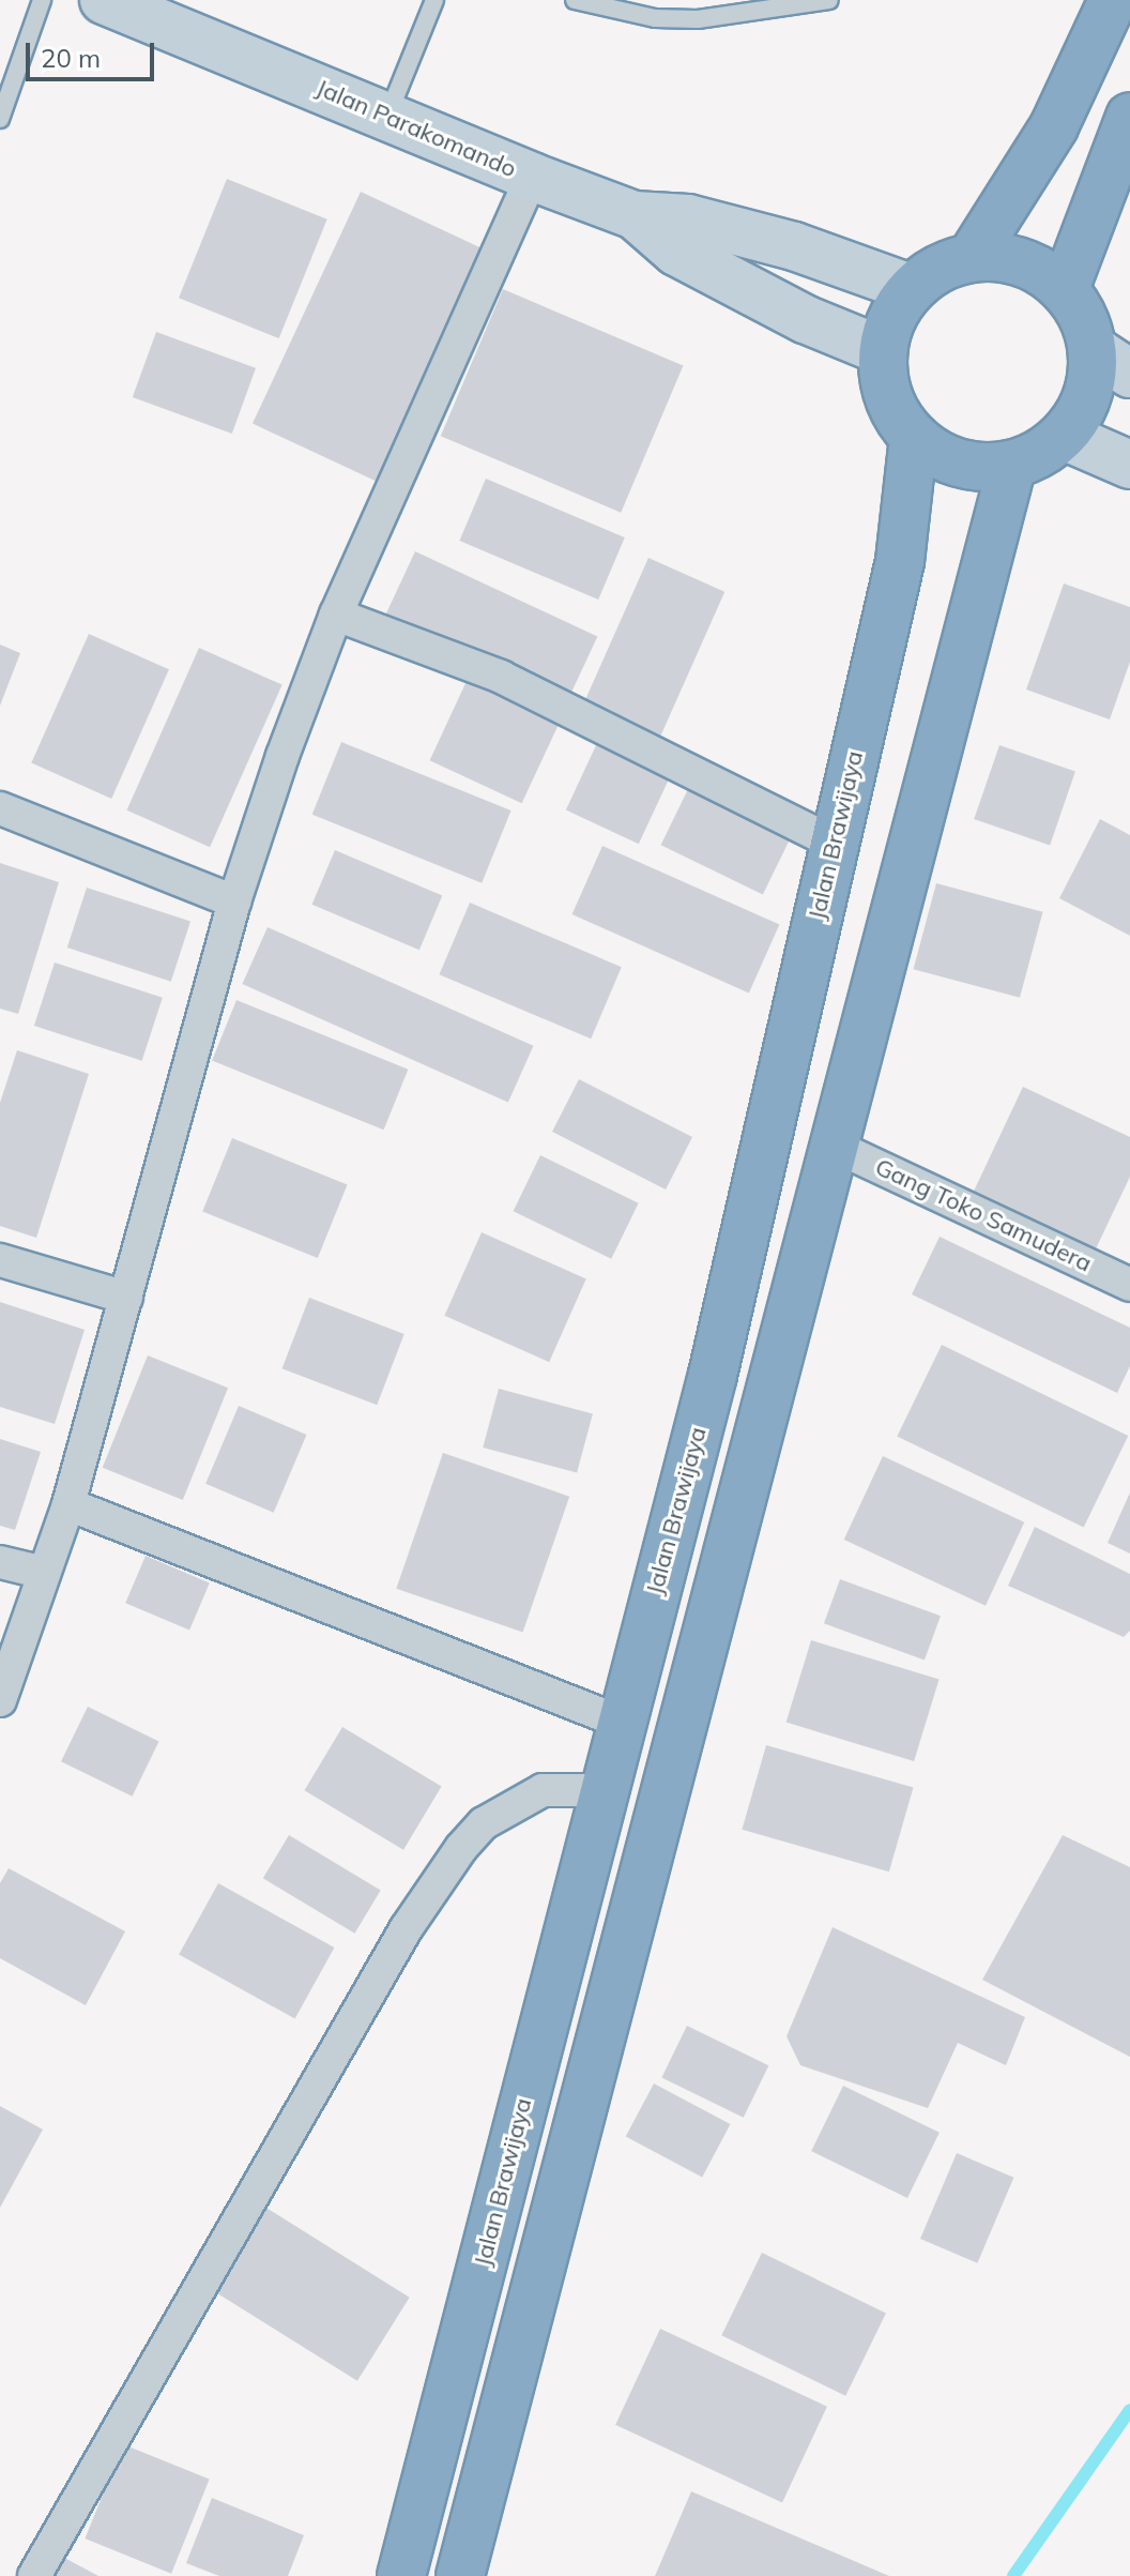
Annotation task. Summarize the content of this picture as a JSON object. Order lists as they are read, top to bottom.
{
  "streets": {
    "highway": ["Jalan Brawijaya"],
    "street": ["Jalan Parakomando", "Gang Toko Samudera"]
  },
  "crossings": [
    ["Jalan Parakomando", "Jalan Brawijaya"]
  ],
  "scale_bar": "20 m"
}
